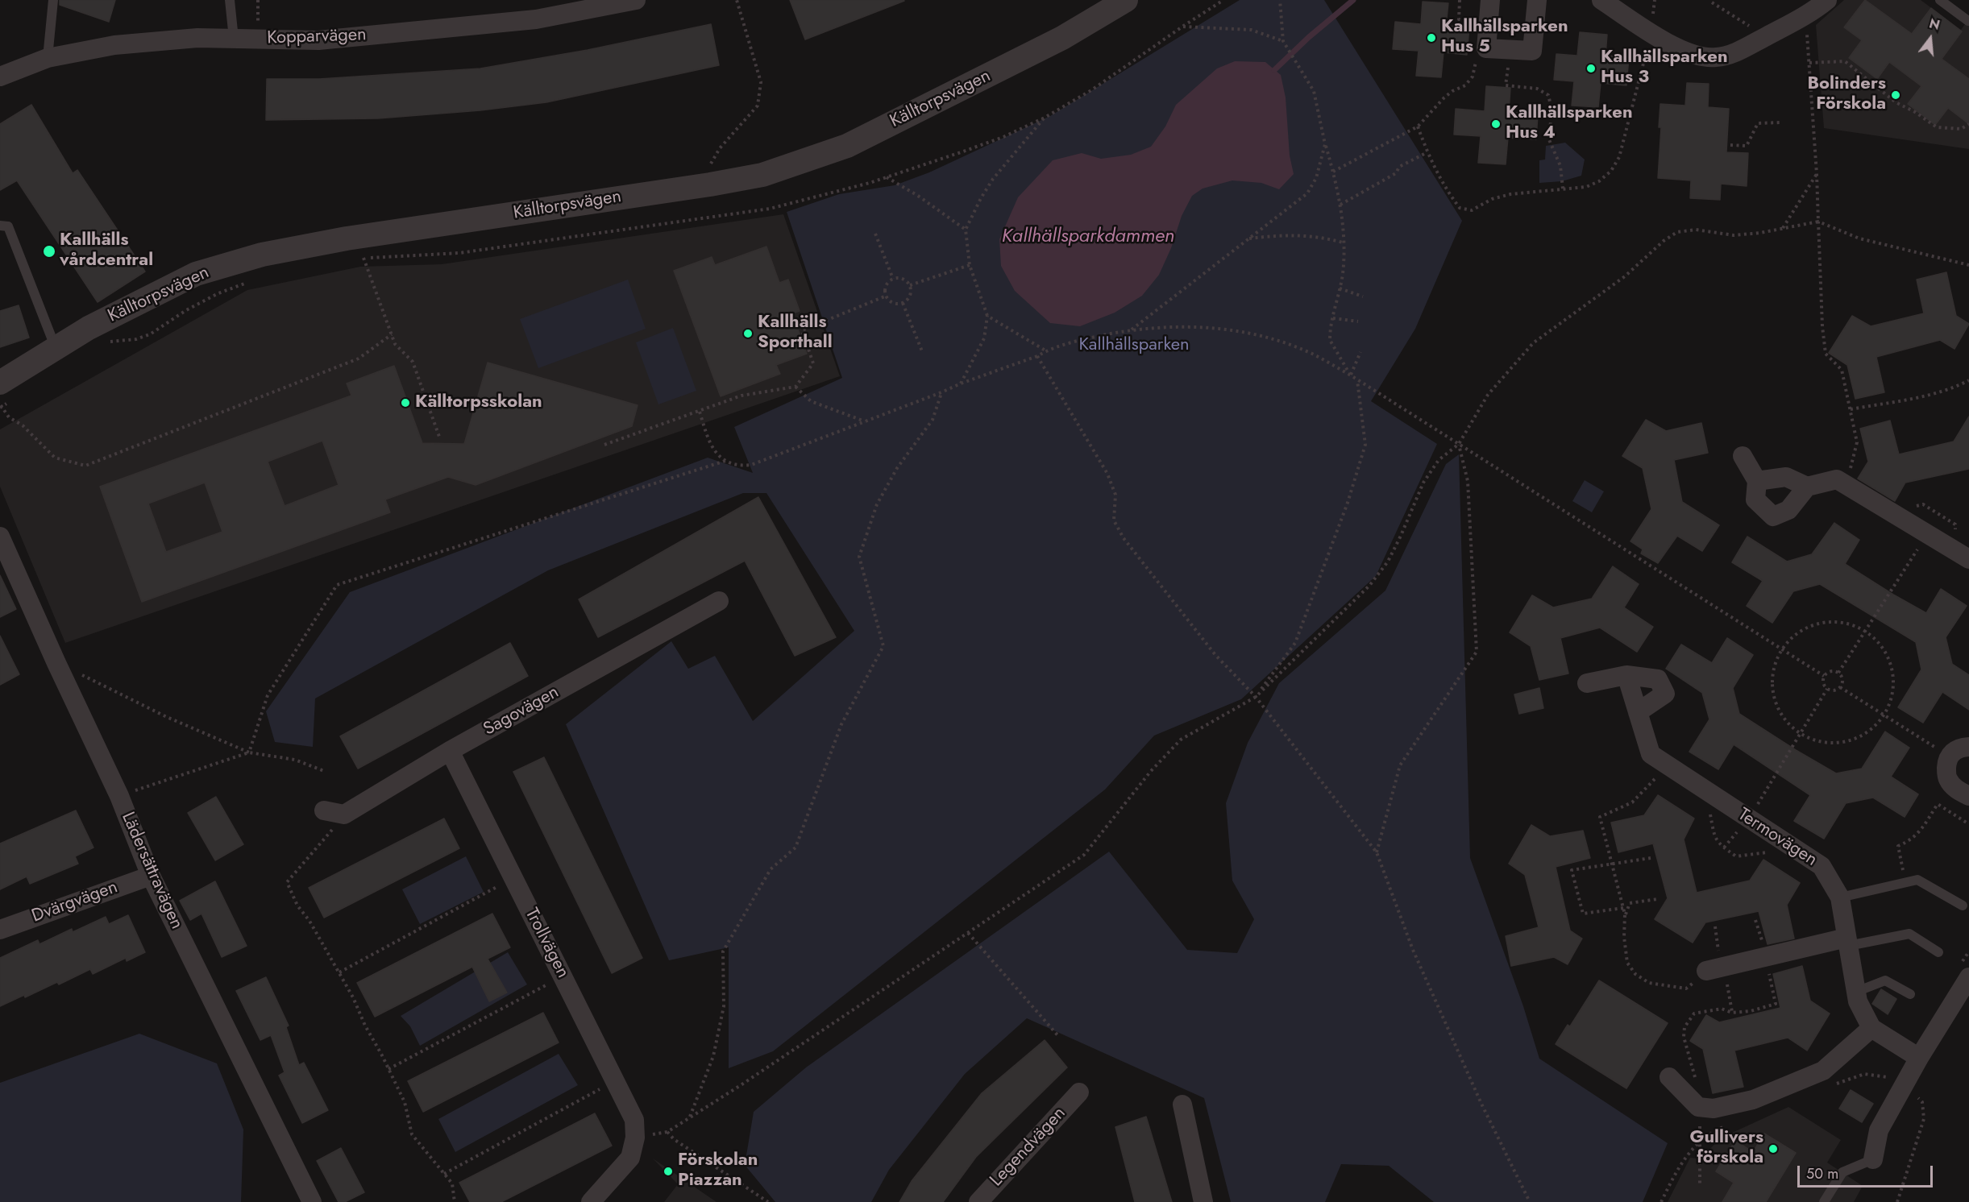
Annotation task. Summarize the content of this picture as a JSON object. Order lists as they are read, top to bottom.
{
  "streets": {
    "street": [
      "Kopparvägen",
      "Källtorpsvägen",
      "Sagovägen",
      "Termovägen",
      "Lädersättravägen",
      "Dvärgvägen",
      "Trollvägen",
      "Legendvägen"
    ]
  },
  "crossings": [
    ["Sagovägen", "Trollvägen"],
    ["Lädersättravägen", "Dvärgvägen"]
  ],
  "water": ["Kallhällsparkdammen"],
  "parks": ["Kallhällsparken"],
  "places": [
    "Kallhällsparken Hus 5",
    "Kallhällsparken Hus 3",
    "Bolinders Förskola",
    "Kallhällsparken Hus 4",
    "Kallhälls vårdcentral",
    "Kallhälls Sporthall",
    "Källtorpsskolan",
    "Gullivers förskola",
    "Förskolan Piazzan"
  ],
  "scale_bar": "50 m",
  "north": "top"
}
